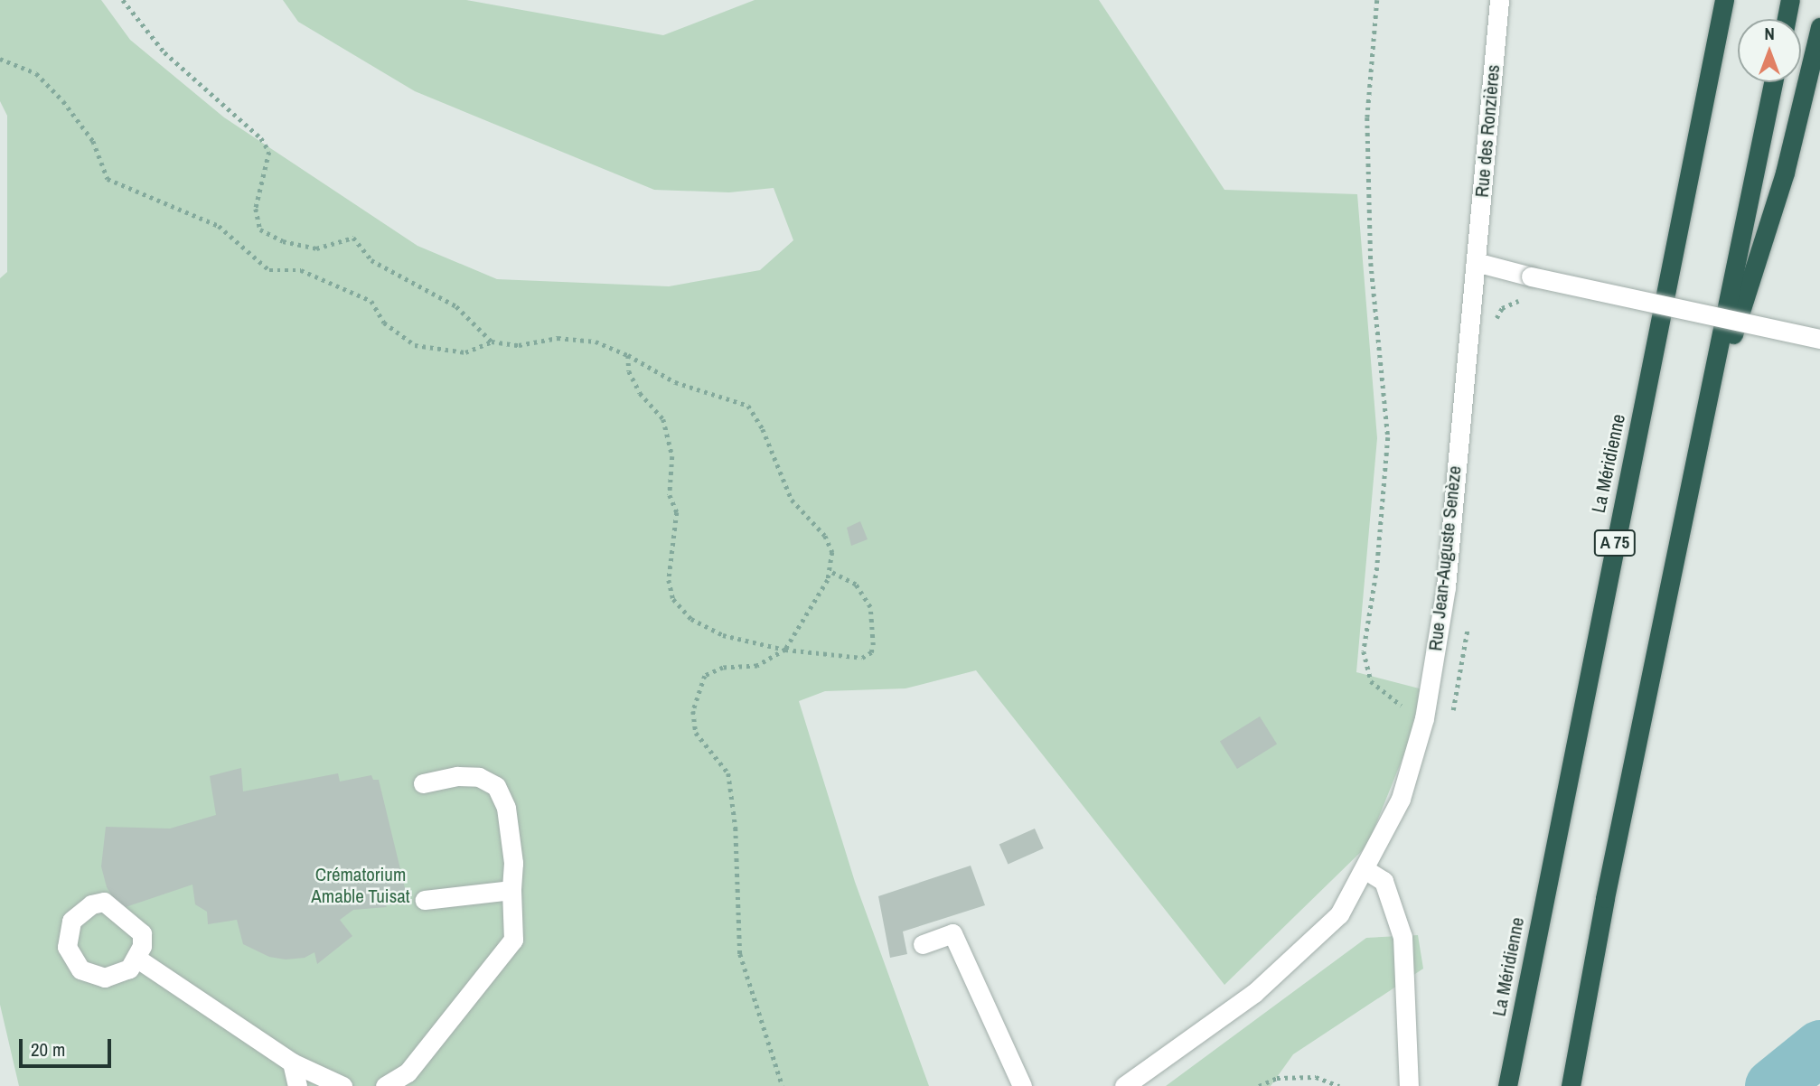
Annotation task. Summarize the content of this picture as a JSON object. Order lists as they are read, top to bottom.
{
  "streets": {
    "highway": ["La Méridienne", "A 75"],
    "street": ["Rue des Ronzières", "Rue Jean-Auguste Senèze"]
  },
  "crossings": [
    ["Rue des Ronzières", "Rue Jean-Auguste Senèze"]
  ],
  "parks": ["Crématorium Amable Tuisat"],
  "scale_bar": "20 m",
  "north": "top"
}
